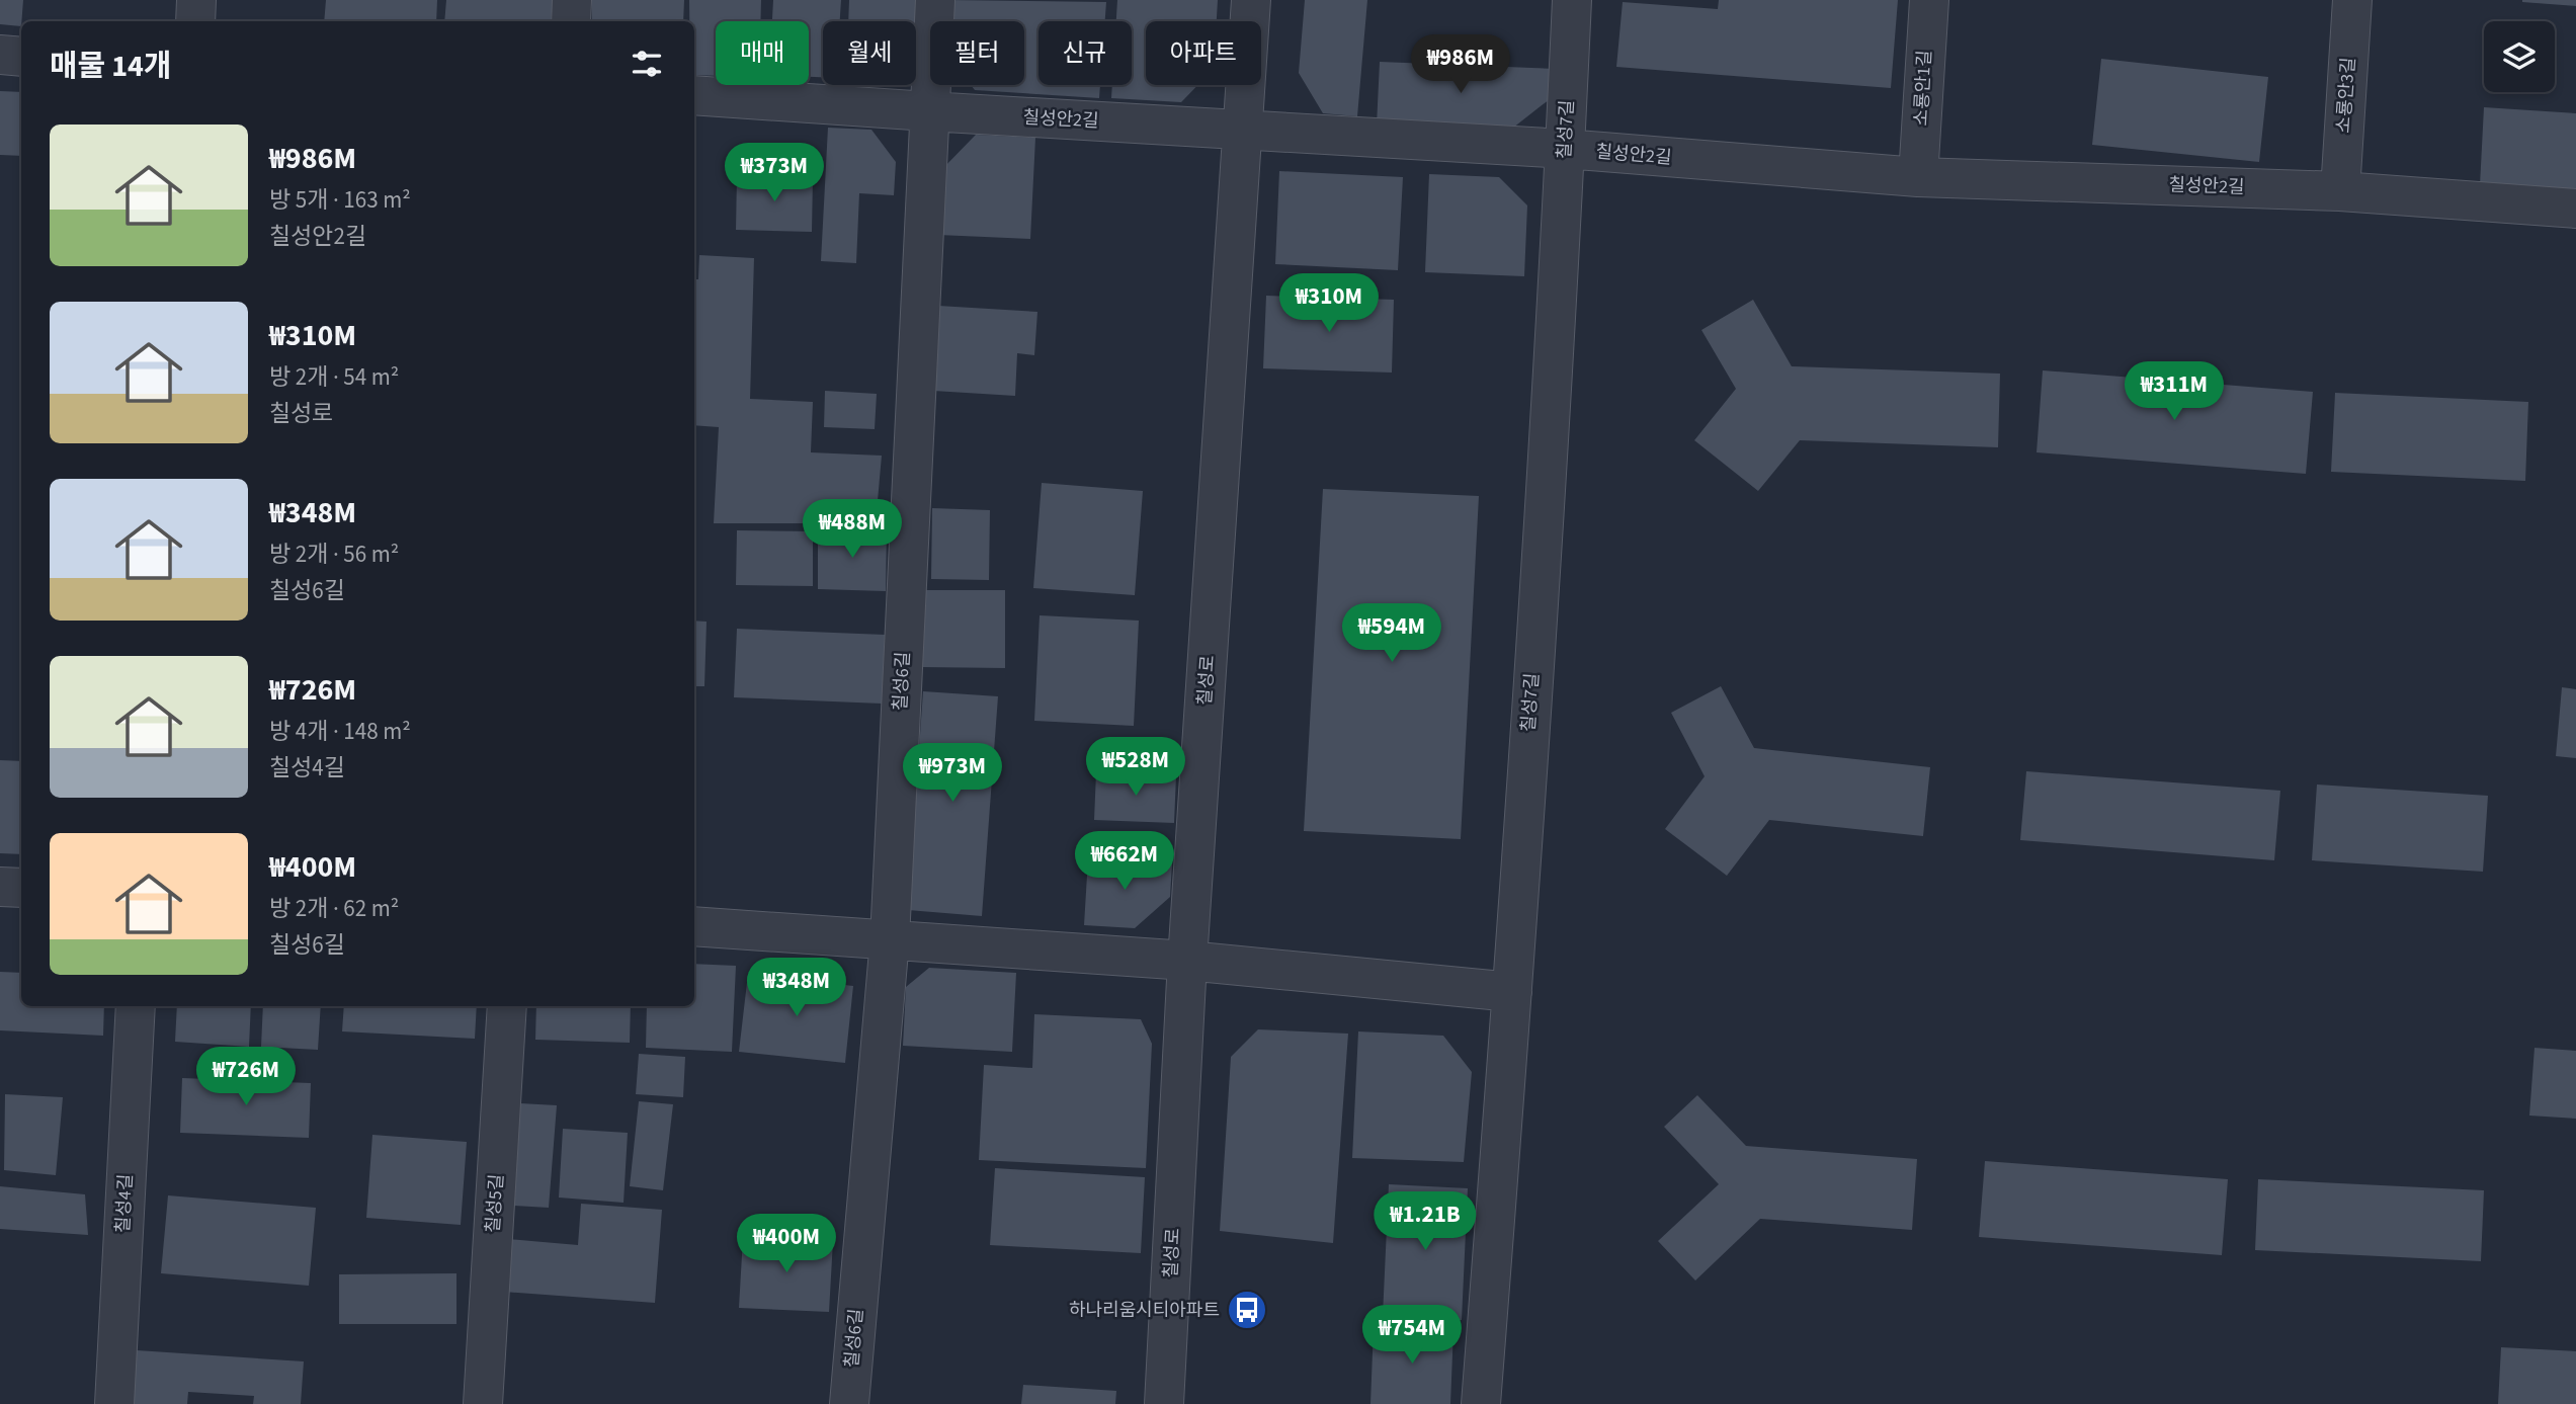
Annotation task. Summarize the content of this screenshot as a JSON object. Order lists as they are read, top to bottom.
{
  "streets": {
    "street": [
      "소룡안1길",
      "소룡안3길",
      "칠성안2길",
      "칠성7길",
      "칠성로",
      "칠성6길",
      "칠성4길",
      "칠성5길"
    ]
  },
  "crossings": [
    ["소룡안1길", "칠성안2길"],
    ["소룡안3길", "칠성안2길"],
    ["칠성안2길", "칠성7길"],
    ["칠성안2길", "칠성로"],
    ["칠성안2길", "칠성6길"]
  ],
  "places": {
    "bus stop": ["하나리움시티아파트"]
  },
  "page": {
    "chip": [
      "매매",
      "월세",
      "필터",
      "신규",
      "아파트"
    ],
    "heading": "매물 14개",
    "price": [
      "₩986M",
      "₩373M",
      "₩310M",
      "₩311M",
      "₩488M",
      "₩594M",
      "₩528M",
      "₩973M",
      "₩662M",
      "₩348M",
      "₩726M",
      "₩1.21B",
      "₩400M",
      "₩754M"
    ],
    "list": [
      {
        "name": "₩986M",
        "note": "방 5개 · 163 m² · 칠성안2길"
      },
      {
        "name": "₩310M",
        "note": "방 2개 · 54 m² · 칠성로"
      },
      {
        "name": "₩348M",
        "note": "방 2개 · 56 m² · 칠성6길"
      },
      {
        "name": "₩726M",
        "note": "방 4개 · 148 m² · 칠성4길"
      },
      {
        "name": "₩400M",
        "note": "방 2개 · 62 m² · 칠성6길"
      }
    ]
  }
}
